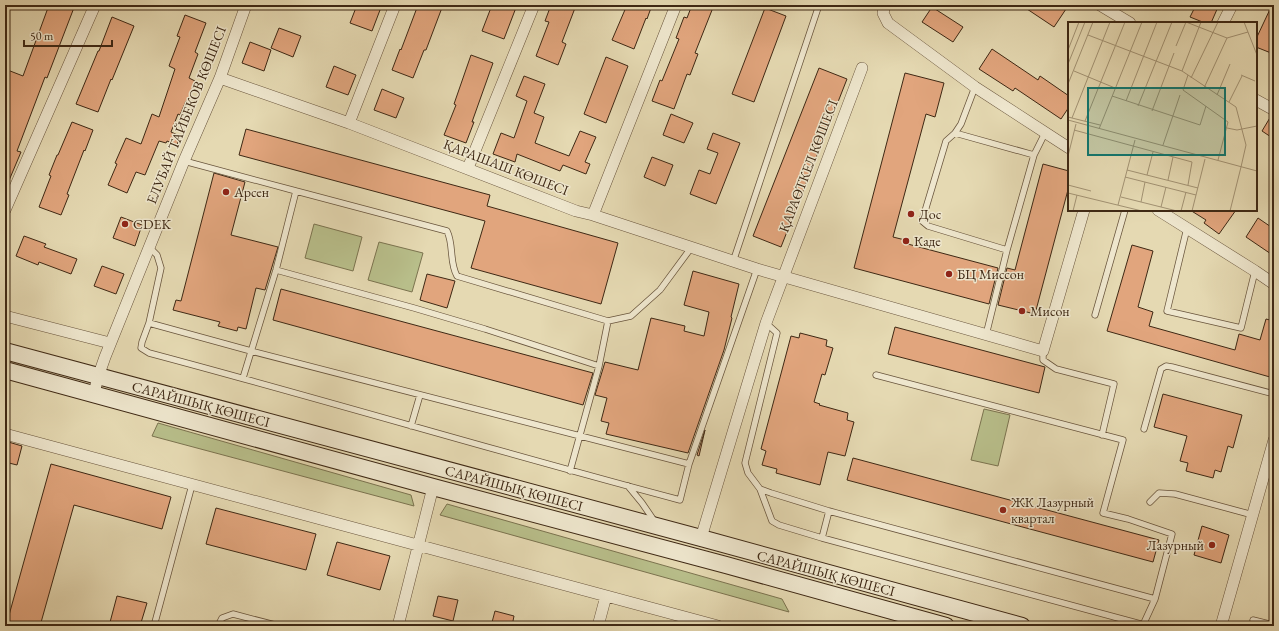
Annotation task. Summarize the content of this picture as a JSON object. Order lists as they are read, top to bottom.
{
  "streets": {
    "main road": ["САРАЙШЫҚ КӨШЕСІ"],
    "street": ["ЕЛУБАЙ ТАЙБЕКОВ КӨШЕСІ", "ҚАРАӨТКЕЛ КӨШЕСІ", "ҚАРАШАШ КӨШЕСІ"]
  },
  "crossings": [
    ["ЕЛУБАЙ ТАЙБЕКОВ КӨШЕСІ", "ҚАРАШАШ КӨШЕСІ"],
    ["ЕЛУБАЙ ТАЙБЕКОВ КӨШЕСІ", "САРАЙШЫҚ КӨШЕСІ"],
    ["ҚАРАӨТКЕЛ КӨШЕСІ", "ҚАРАШАШ КӨШЕСІ"],
    ["ҚАРАӨТКЕЛ КӨШЕСІ", "САРАЙШЫҚ КӨШЕСІ"]
  ],
  "places": [
    "Арсен",
    "Дос",
    "CDEK",
    "Каде",
    "БЦ Миссон",
    "Мисон",
    "ЖК Лазурный квартал",
    "Лазурный"
  ],
  "scale_bar": "50 m"
}
